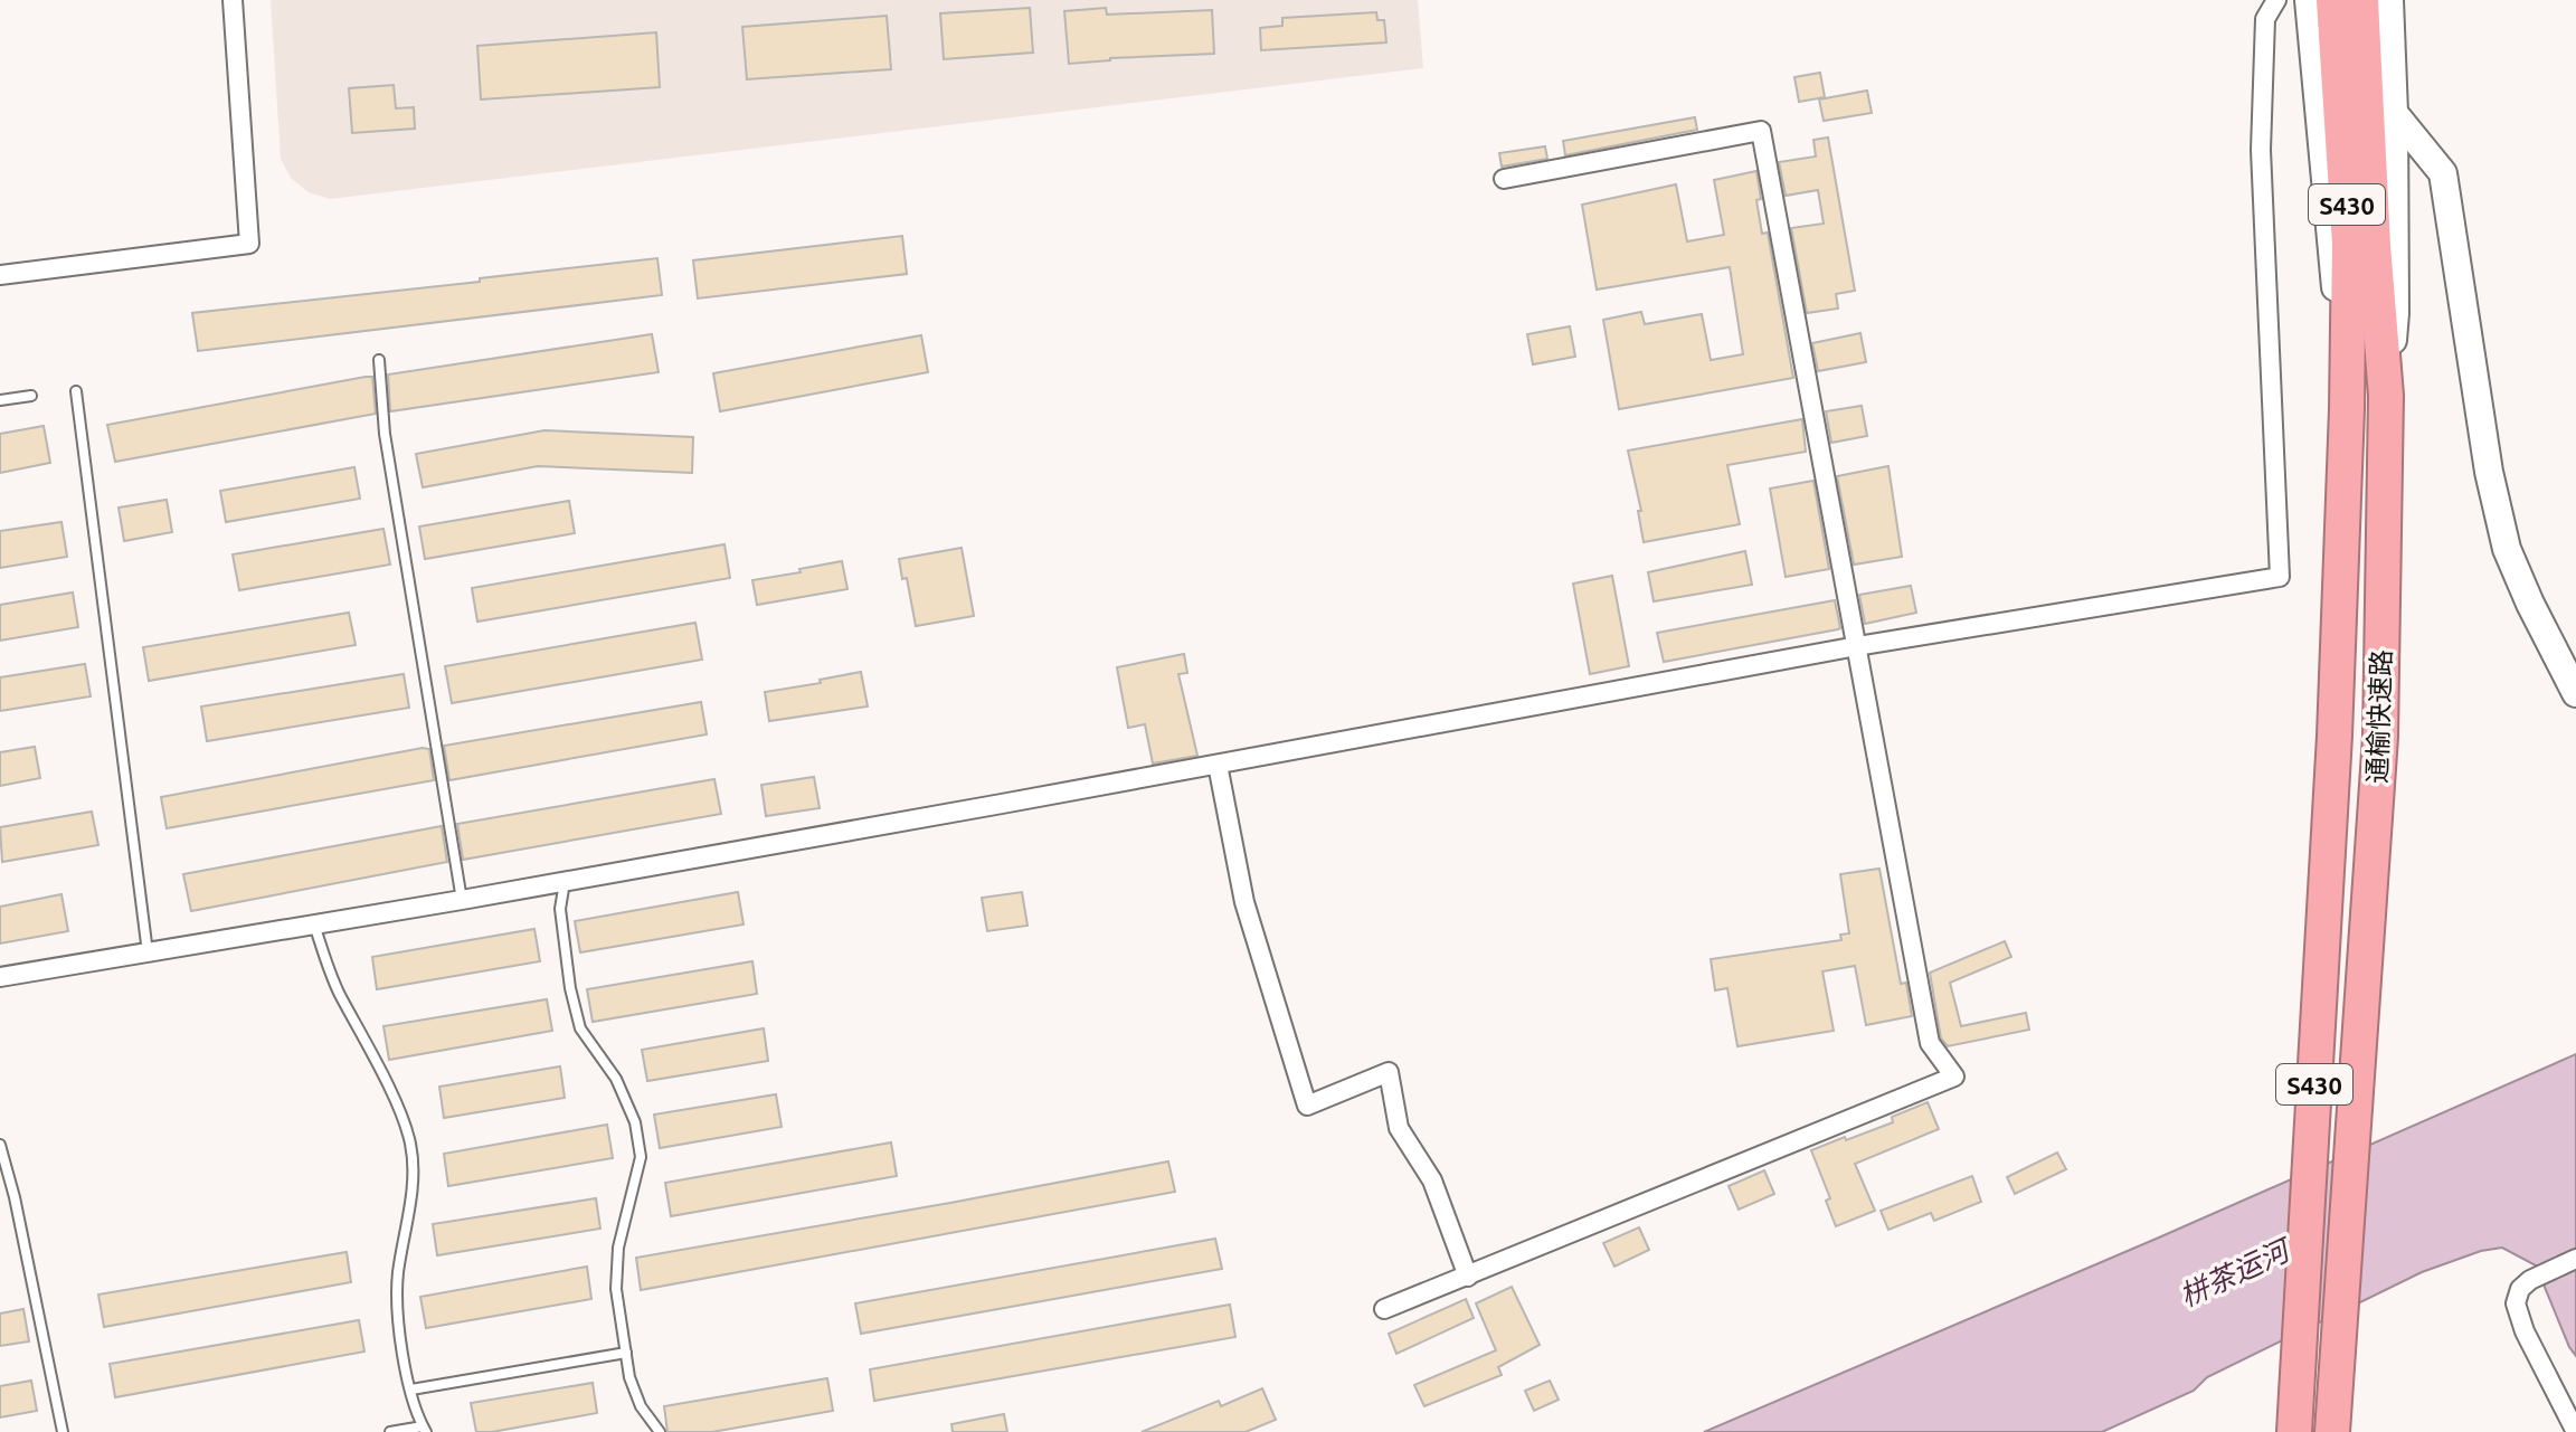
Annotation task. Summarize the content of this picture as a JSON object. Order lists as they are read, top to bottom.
{
  "streets": {
    "highway": ["S430", "通榆快速路"]
  },
  "water": ["栟茶运河"]
}
